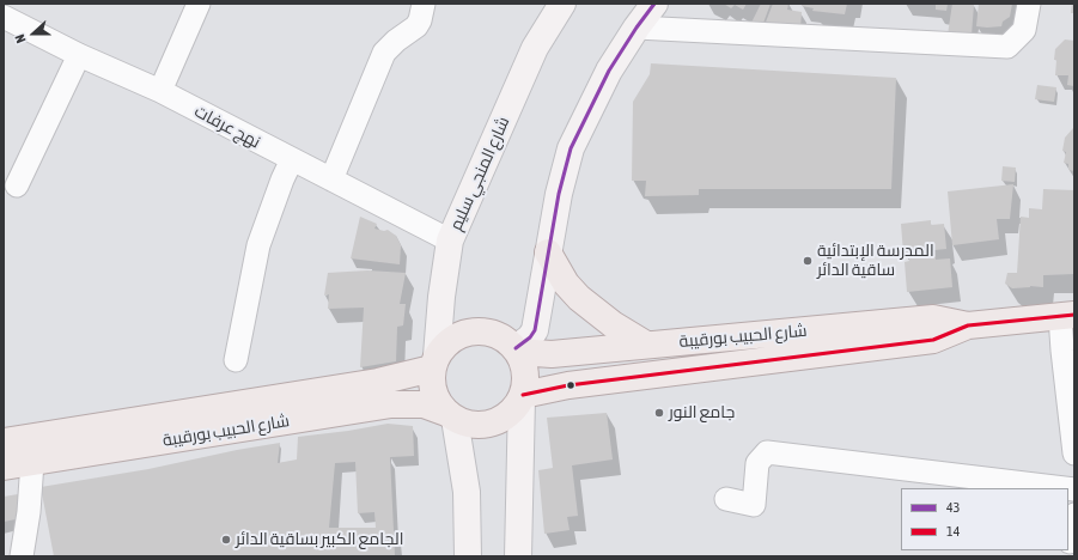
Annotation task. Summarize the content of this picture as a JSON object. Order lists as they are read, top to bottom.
{
  "streets": {
    "main road": ["شارع المنجي سليم", "شارع الحبيب بورقيبة"],
    "street": ["نهج عرفات"]
  },
  "crossings": [
    ["نهج عرفات", "شارع المنجي سليم"],
    ["شارع المنجي سليم", "شارع الحبيب بورقيبة"]
  ],
  "places": ["المدرسة الإبتدائية ساقية الدائر", "جامع النور", "الجامع الكبير بساقية الدائر"],
  "lines": ["transit line 43", "transit line 14"],
  "legend": ["43", "14"],
  "north": "left"
}
